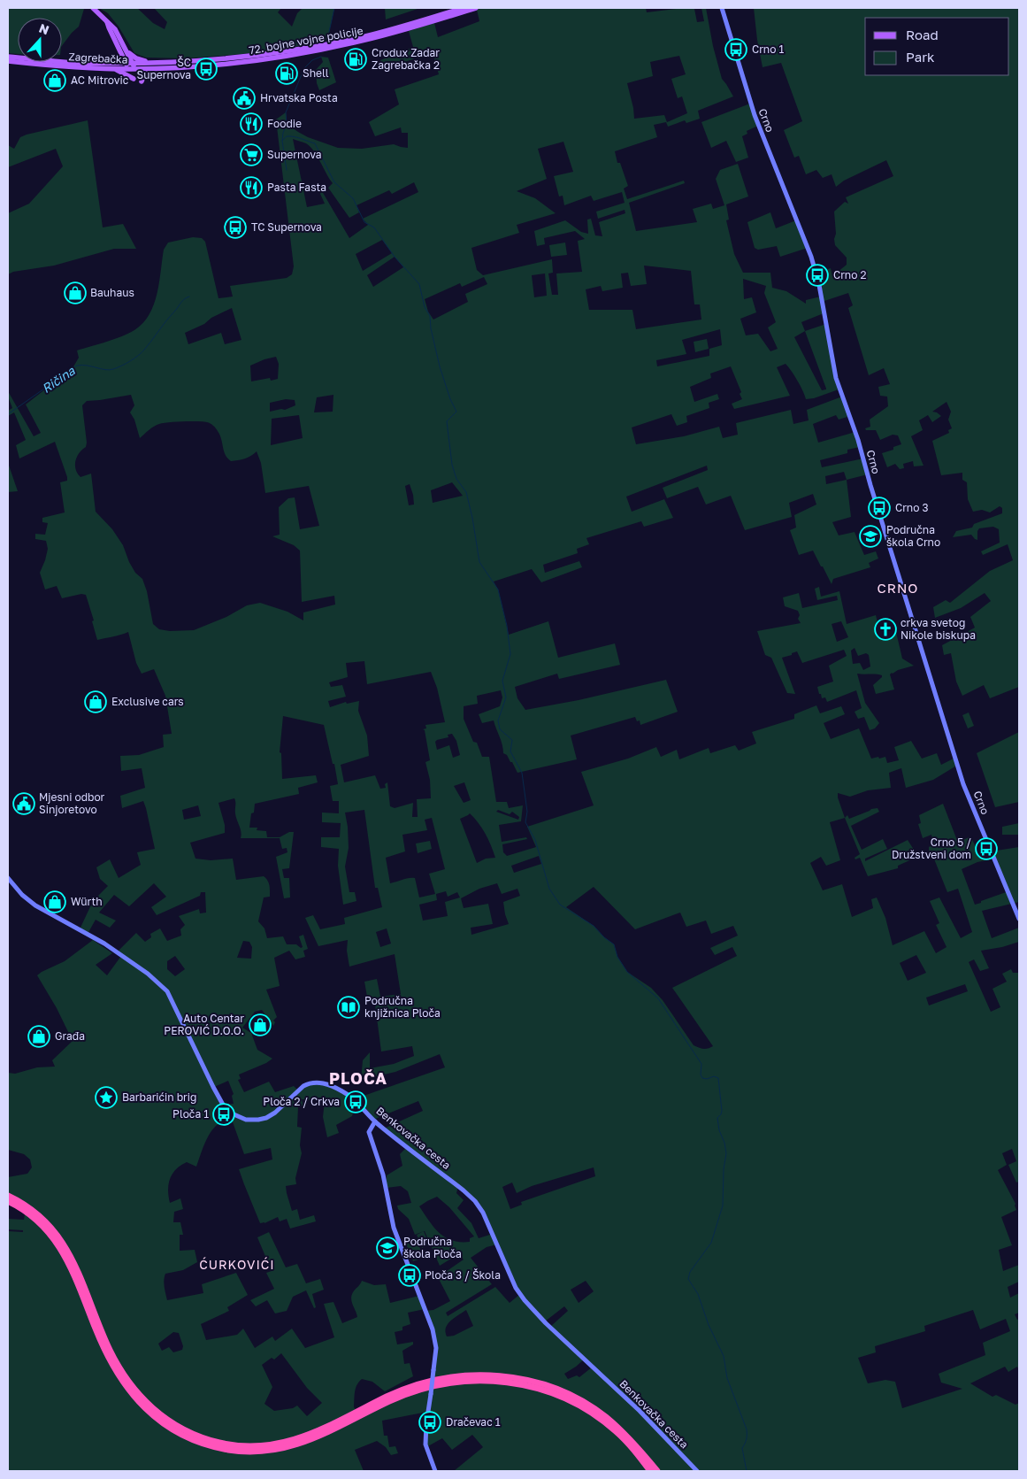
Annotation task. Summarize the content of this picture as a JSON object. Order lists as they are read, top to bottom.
{
  "streets": {
    "main road": ["72. bojne vojne policije", "Zagrebačka"],
    "street": ["Crno", "Benkovačka cesta"]
  },
  "crossings": [
    ["72. bojne vojne policije", "Zagrebačka"]
  ],
  "districts": ["CRNO", "PLOČA", "ĆURKOVIĆI"],
  "water": ["Ričina"],
  "places": {
    "bus stop": [
      "Crno 1",
      "ŠC Supernova",
      "TC Supernova",
      "Crno 2",
      "Crno 3",
      "Crno 5 / Družstveni dom",
      "Ploča 2 / Crkva",
      "Ploča 1",
      "Ploča 3 / Škola",
      "Dračevac 1"
    ],
    "fuel station": ["Crodux Zadar Zagrebačka 2", "Shell"],
    "shop": [
      "AC Mitrovic",
      "Bauhaus",
      "Exclusive cars",
      "Würth",
      "Auto Centar PEROVIĆ D.O.O.",
      "Građa"
    ],
    "public building": ["Hrvatska Posta", "Mjesni odbor Sinjoretovo"],
    "restaurant": ["Foodie", "Pasta Fasta"],
    "supermarket": ["Supernova"],
    "school or university": ["Područna škola Crno", "Područna škola Ploča"],
    "church": ["crkva svetog Nikole biskupa"],
    "library": ["Područna knjižnica Ploča"],
    "place": ["Barbarićin brig"]
  },
  "legend": ["Road", "Park"],
  "north": "top"
}
